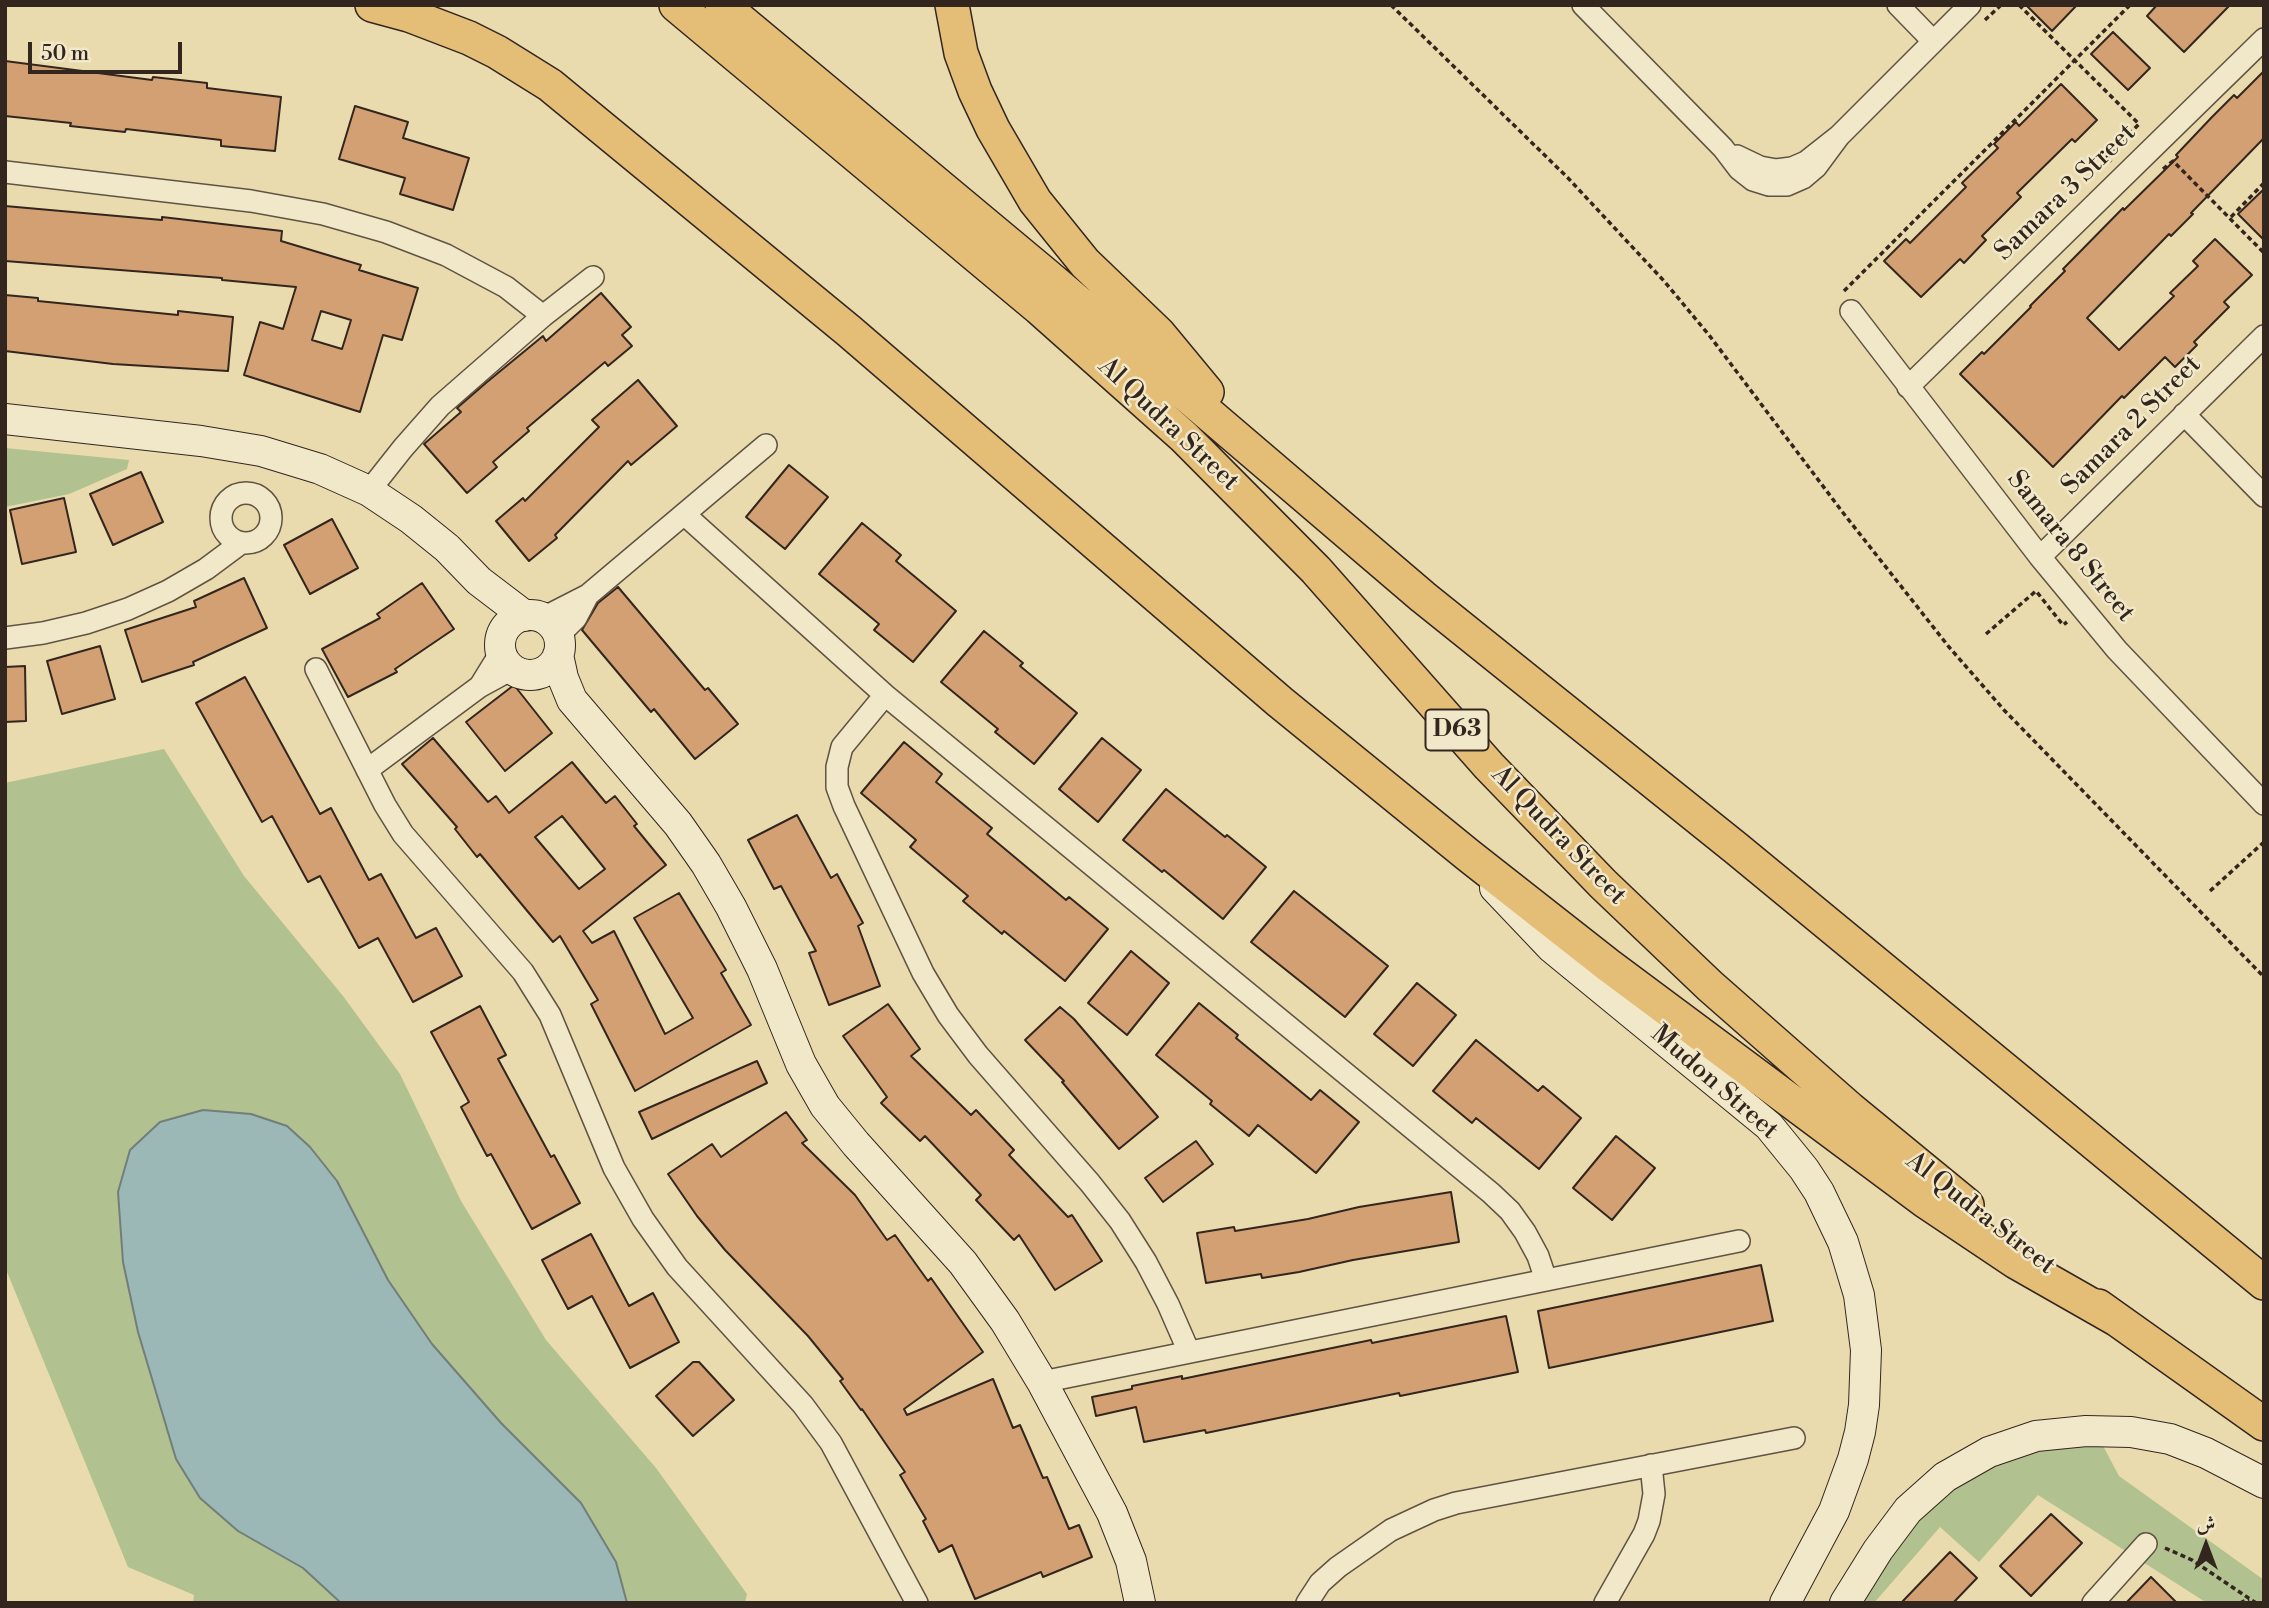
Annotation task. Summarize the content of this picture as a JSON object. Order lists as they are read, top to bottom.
{
  "streets": {
    "main road": ["Al Qudra Street", "D63"],
    "street": [
      "Samara 3 Street",
      "Samara 2 Street",
      "Samara 8 Street",
      "Mudon Street"
    ]
  },
  "crossings": [
    ["Samara 3 Street", "Samara 8 Street"],
    ["Samara 2 Street", "Samara 8 Street"]
  ],
  "scale_bar": "50 m",
  "north": "top"
}
